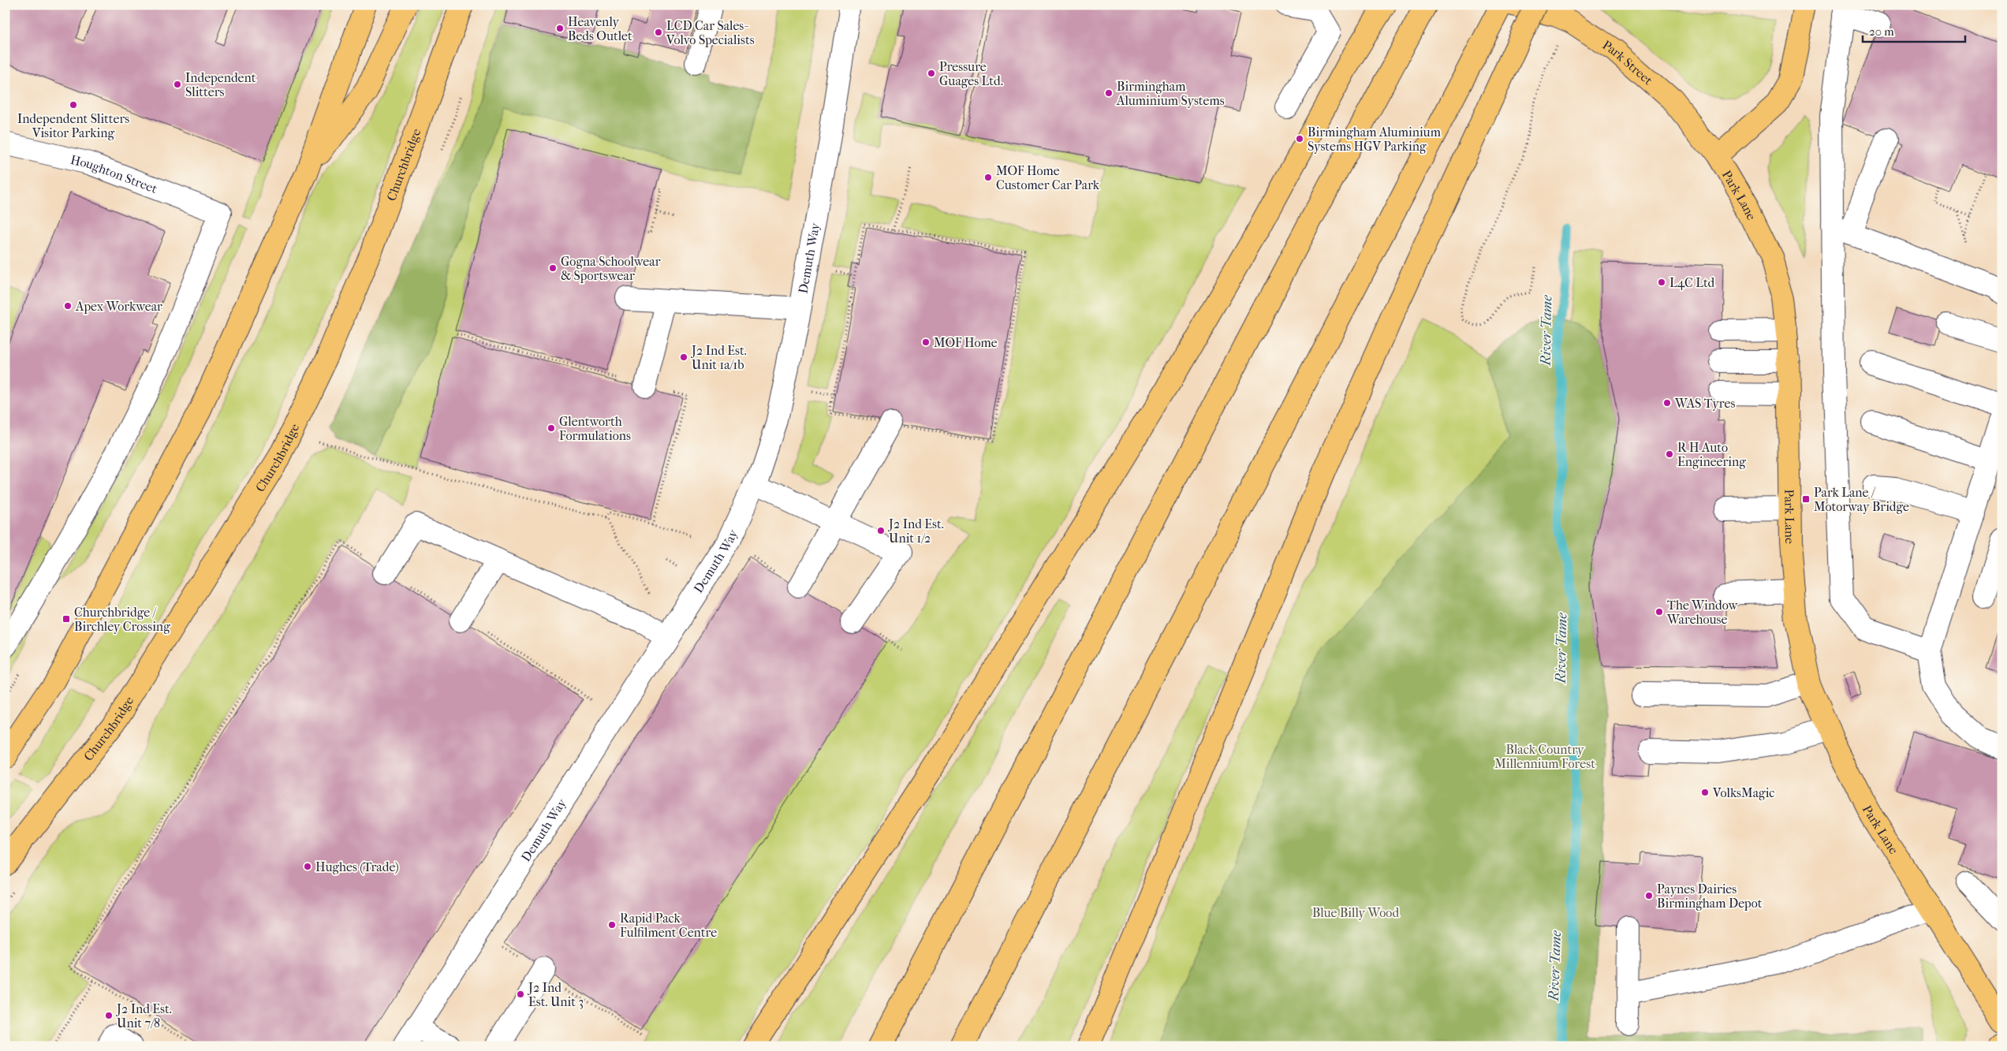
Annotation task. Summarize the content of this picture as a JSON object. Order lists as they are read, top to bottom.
{
  "streets": {
    "main road": ["Park Street", "Churchbridge", "Park Lane"],
    "street": ["Houghton Street", "Demuth Way"]
  },
  "crossings": [
    ["Park Street", "Park Lane"]
  ],
  "water": ["River Tame"],
  "parks": ["Black Country Millennium Forest", "Blue Billy Wood"],
  "places": {
    "other": [
      "Heavenly Beds Outlet",
      "LCD Car Sales- Volvo Specialists",
      "Pressure Guages Ltd.",
      "Independent Slitters",
      "Birmingham Aluminium Systems",
      "Independent Slitters Visitor Parking",
      "Birmingham Aluminium Systems HGV Parking",
      "MOF Home Customer Car Park",
      "Gogna Schoolwear & Sportswear",
      "L4C Ltd",
      "Apex Workwear",
      "MOF Home",
      "J2 Ind Est. Unit 1a/1b",
      "WAS Tyres",
      "Glentworth Formulations",
      "R H Auto Engineering",
      "J2 Ind Est. Unit 1/2",
      "The Window Warehouse",
      "VolksMagic",
      "Hughes (Trade)",
      "Paynes Dairies Birmingham Depot",
      "Rapid Pack Fulfilment Centre",
      "J2 Ind Est. Unit 3",
      "J2 Ind Est. Unit 7/8"
    ],
    "transit": ["Park Lane / Motorway Bridge", "Churchbridge / Birchley Crossing"]
  },
  "scale_bar": "20 m"
}
